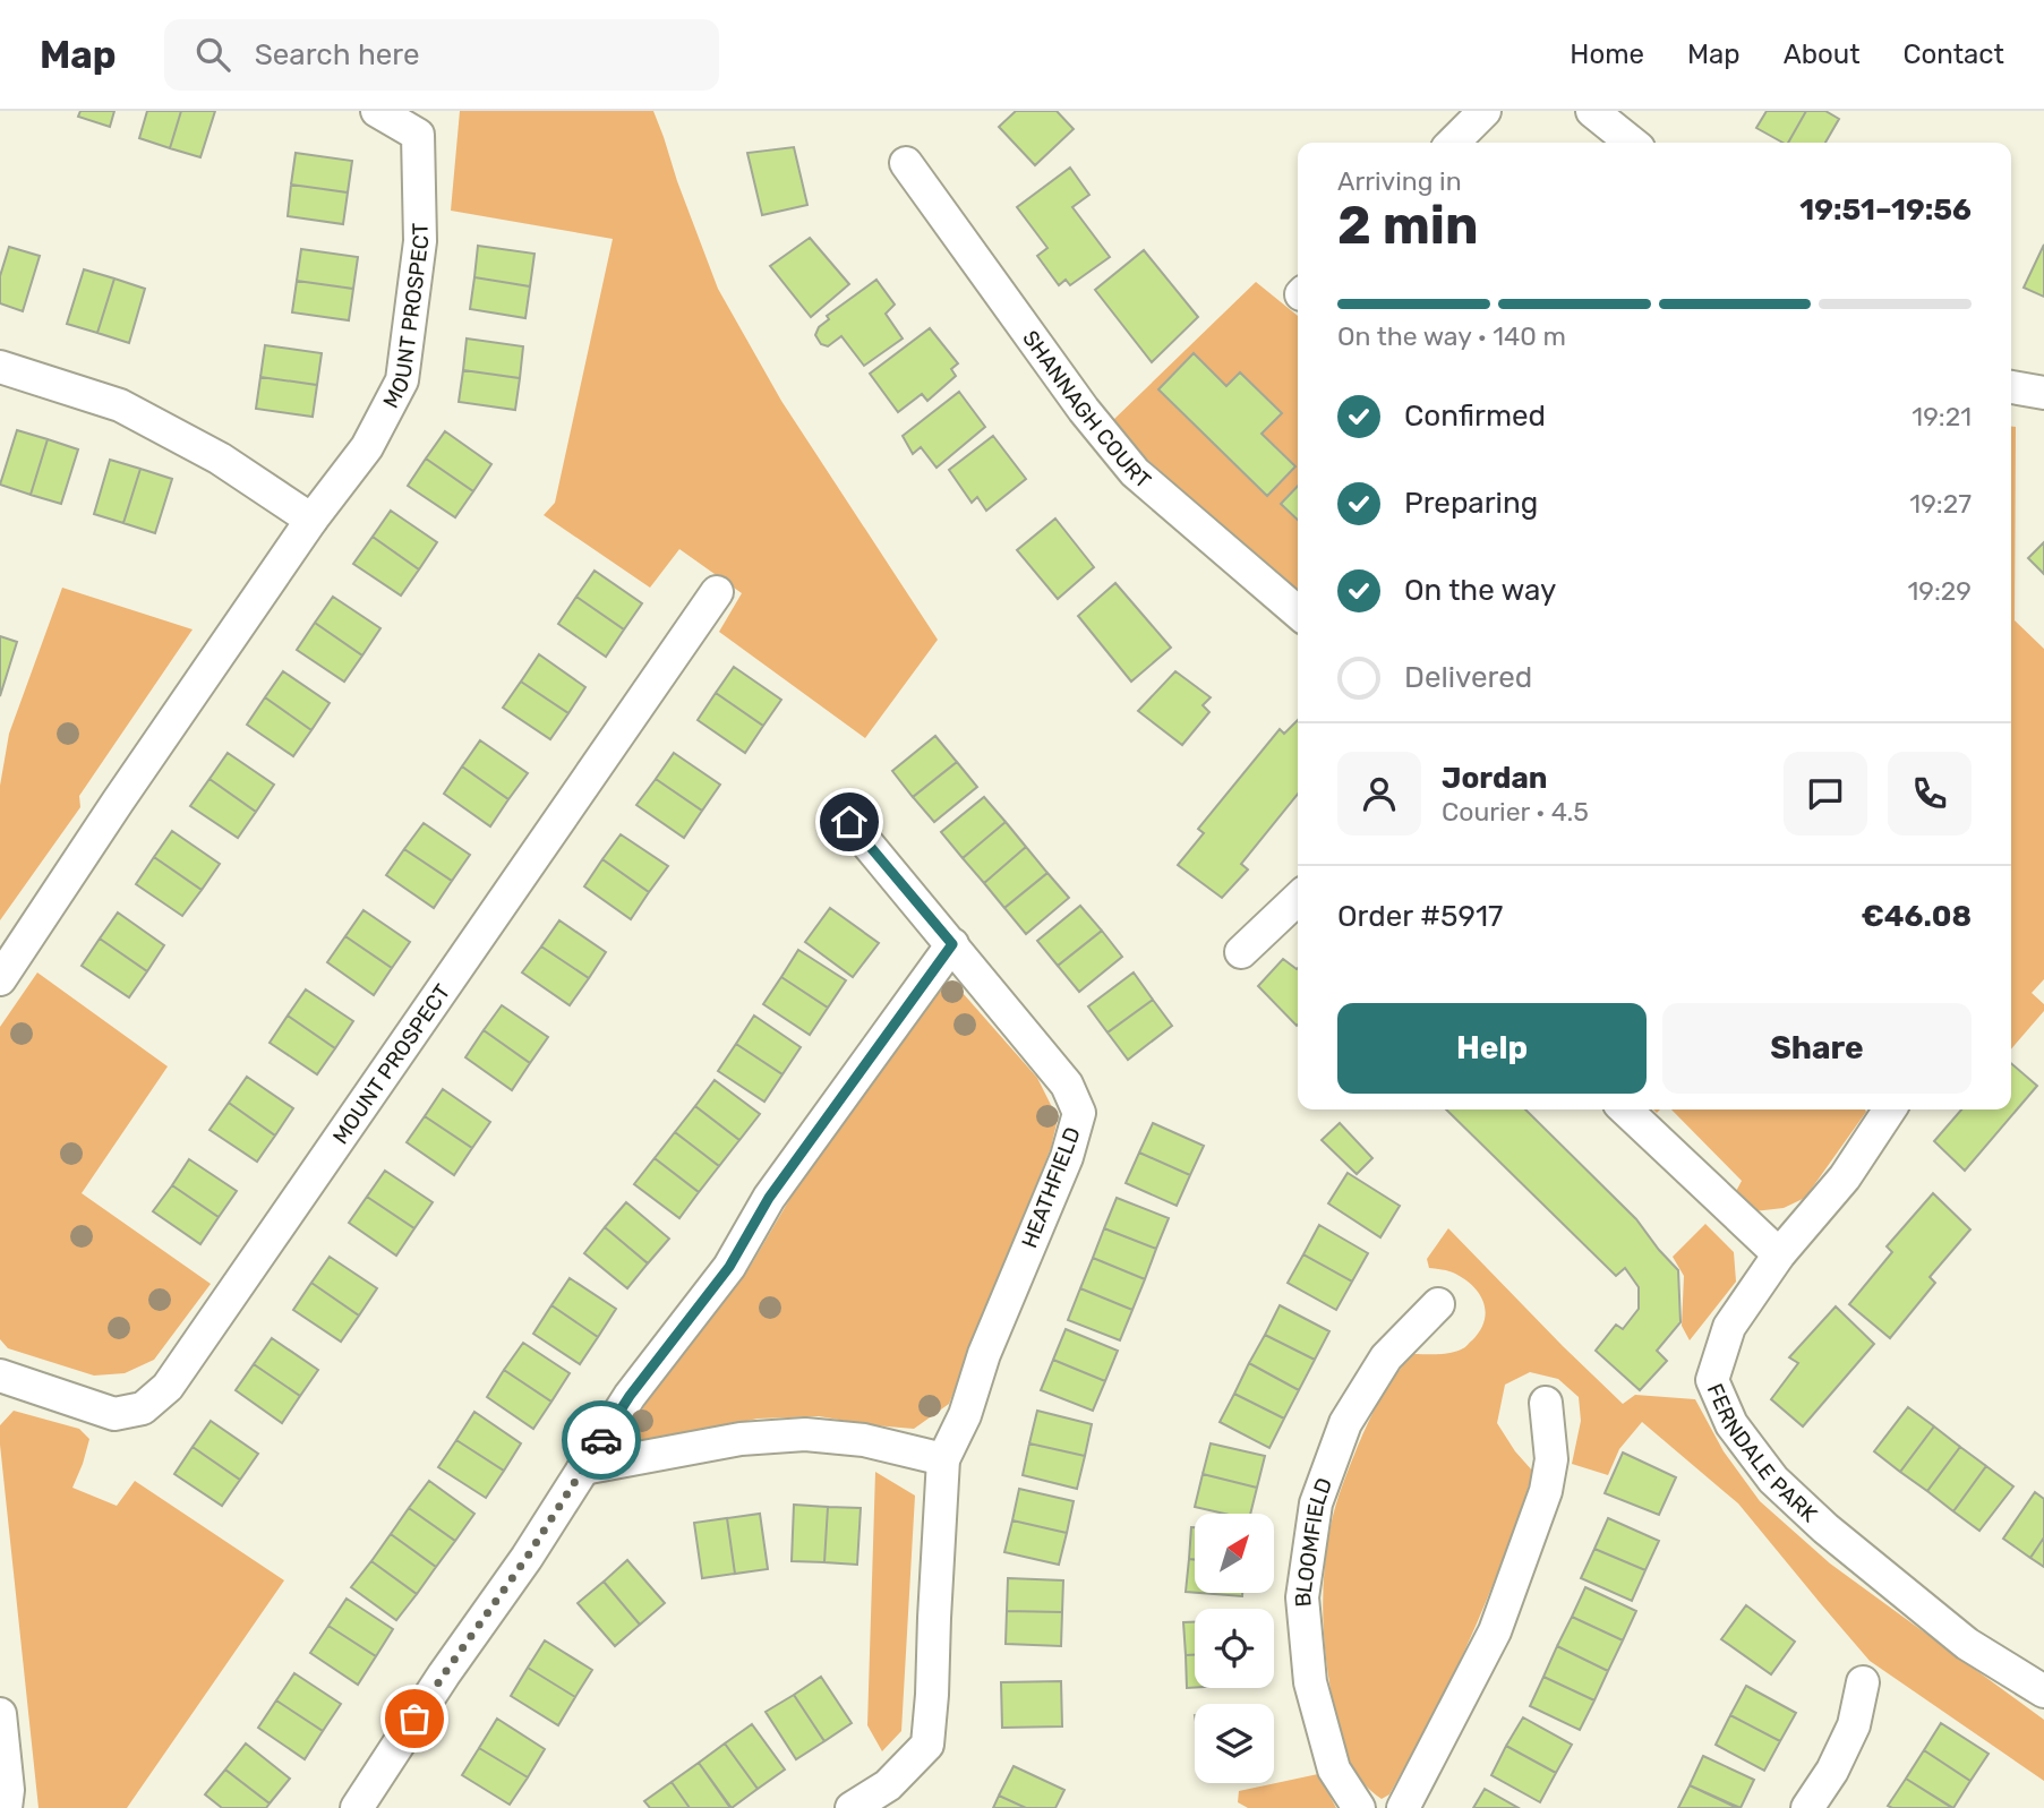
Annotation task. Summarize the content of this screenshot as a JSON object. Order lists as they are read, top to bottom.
{
  "streets": {
    "street": [
      "MOUNT PROSPECT",
      "SHANNAGH COURT",
      "HEATHFIELD",
      "FERNDALE PARK",
      "BLOOMFIELD"
    ]
  },
  "north": "top right",
  "page": {
    "header": "Map",
    "search": "Search here",
    "nav": [
      "Home",
      "Map",
      "About",
      "Contact"
    ],
    "heading": ["2 min", "Arriving in", "19:51–19:56"],
    "panel": [
      "Jordan",
      "Courier · 4.5",
      "Order #5917",
      "€46.08"
    ],
    "bar": "On the way · 140 m",
    "list": [
      ["Confirmed", "19:21"],
      ["Preparing", "19:27"],
      ["On the way", "19:29"],
      "Delivered"
    ],
    "buttons": ["Help", "Share"]
  }
}
